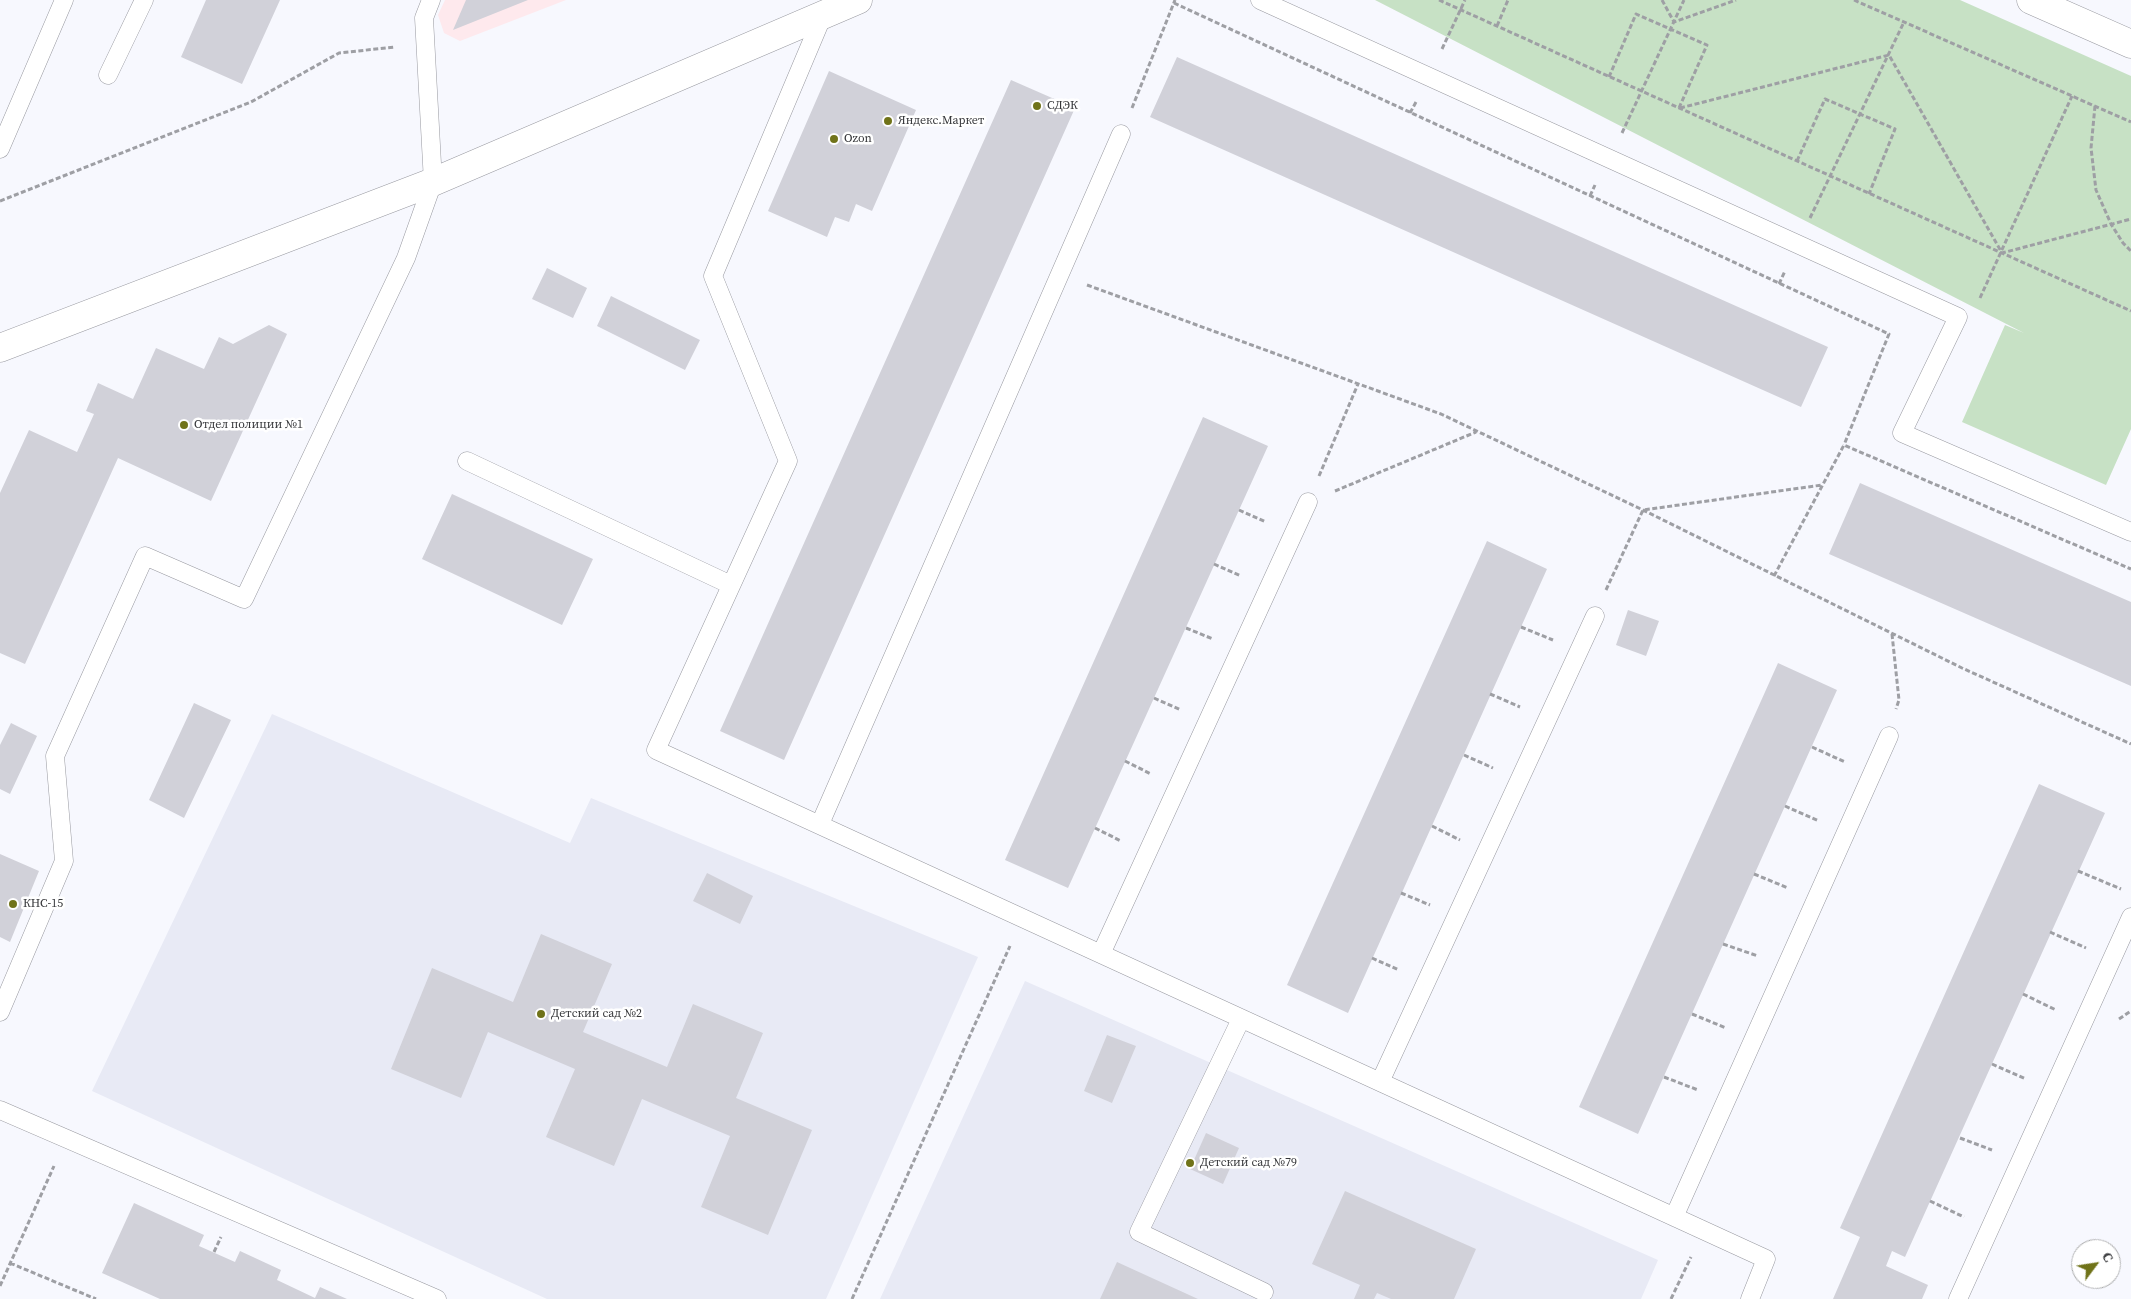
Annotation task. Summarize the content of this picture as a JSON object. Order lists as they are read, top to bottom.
{
  "places": [
    "СДЭК",
    "Яндекс.Маркет",
    "Ozon",
    "Отдел полиции №1",
    "КНС-15",
    "Детский сад №2",
    "Детский сад №79"
  ],
  "north": "top right"
}
